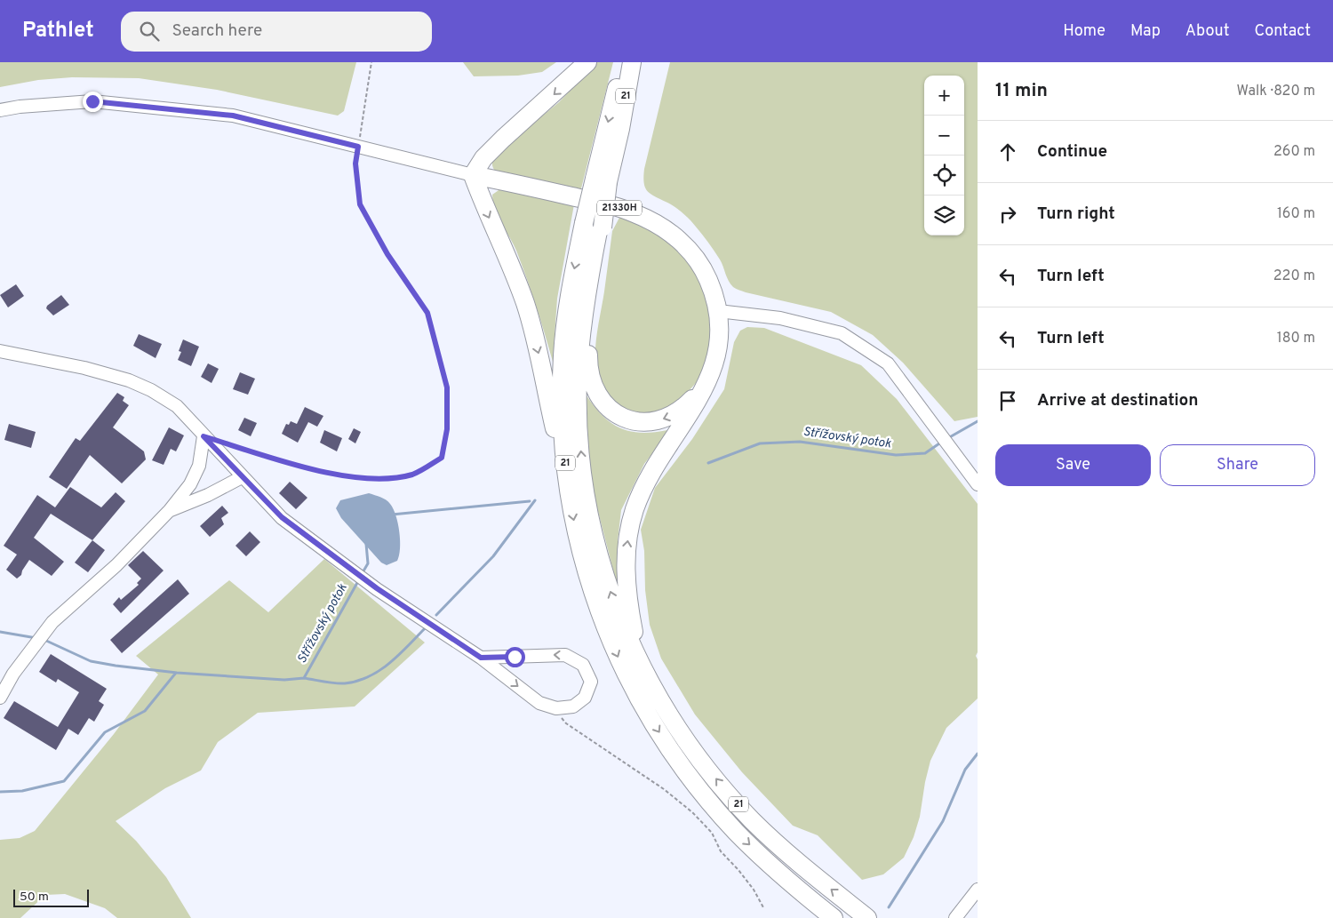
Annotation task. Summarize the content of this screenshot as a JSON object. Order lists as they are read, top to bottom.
{
  "streets": {
    "highway": ["21", "21330H"]
  },
  "water": ["Střížovský potok"],
  "scale_bar": "50 m",
  "page": {
    "header": "Pathlet",
    "search": "Search here",
    "nav": [
      "Home",
      "Map",
      "About",
      "Contact"
    ],
    "heading": ["11 min", "Walk · 820 m"],
    "map_buttons": ["+", "−"],
    "list": [
      ["Continue", "260 m"],
      ["Turn right", "160 m"],
      ["Turn left", "220 m"],
      ["Turn left", "180 m"],
      "Arrive at destination"
    ],
    "buttons": ["Save", "Share"],
    "scale": "50 m"
  }
}
